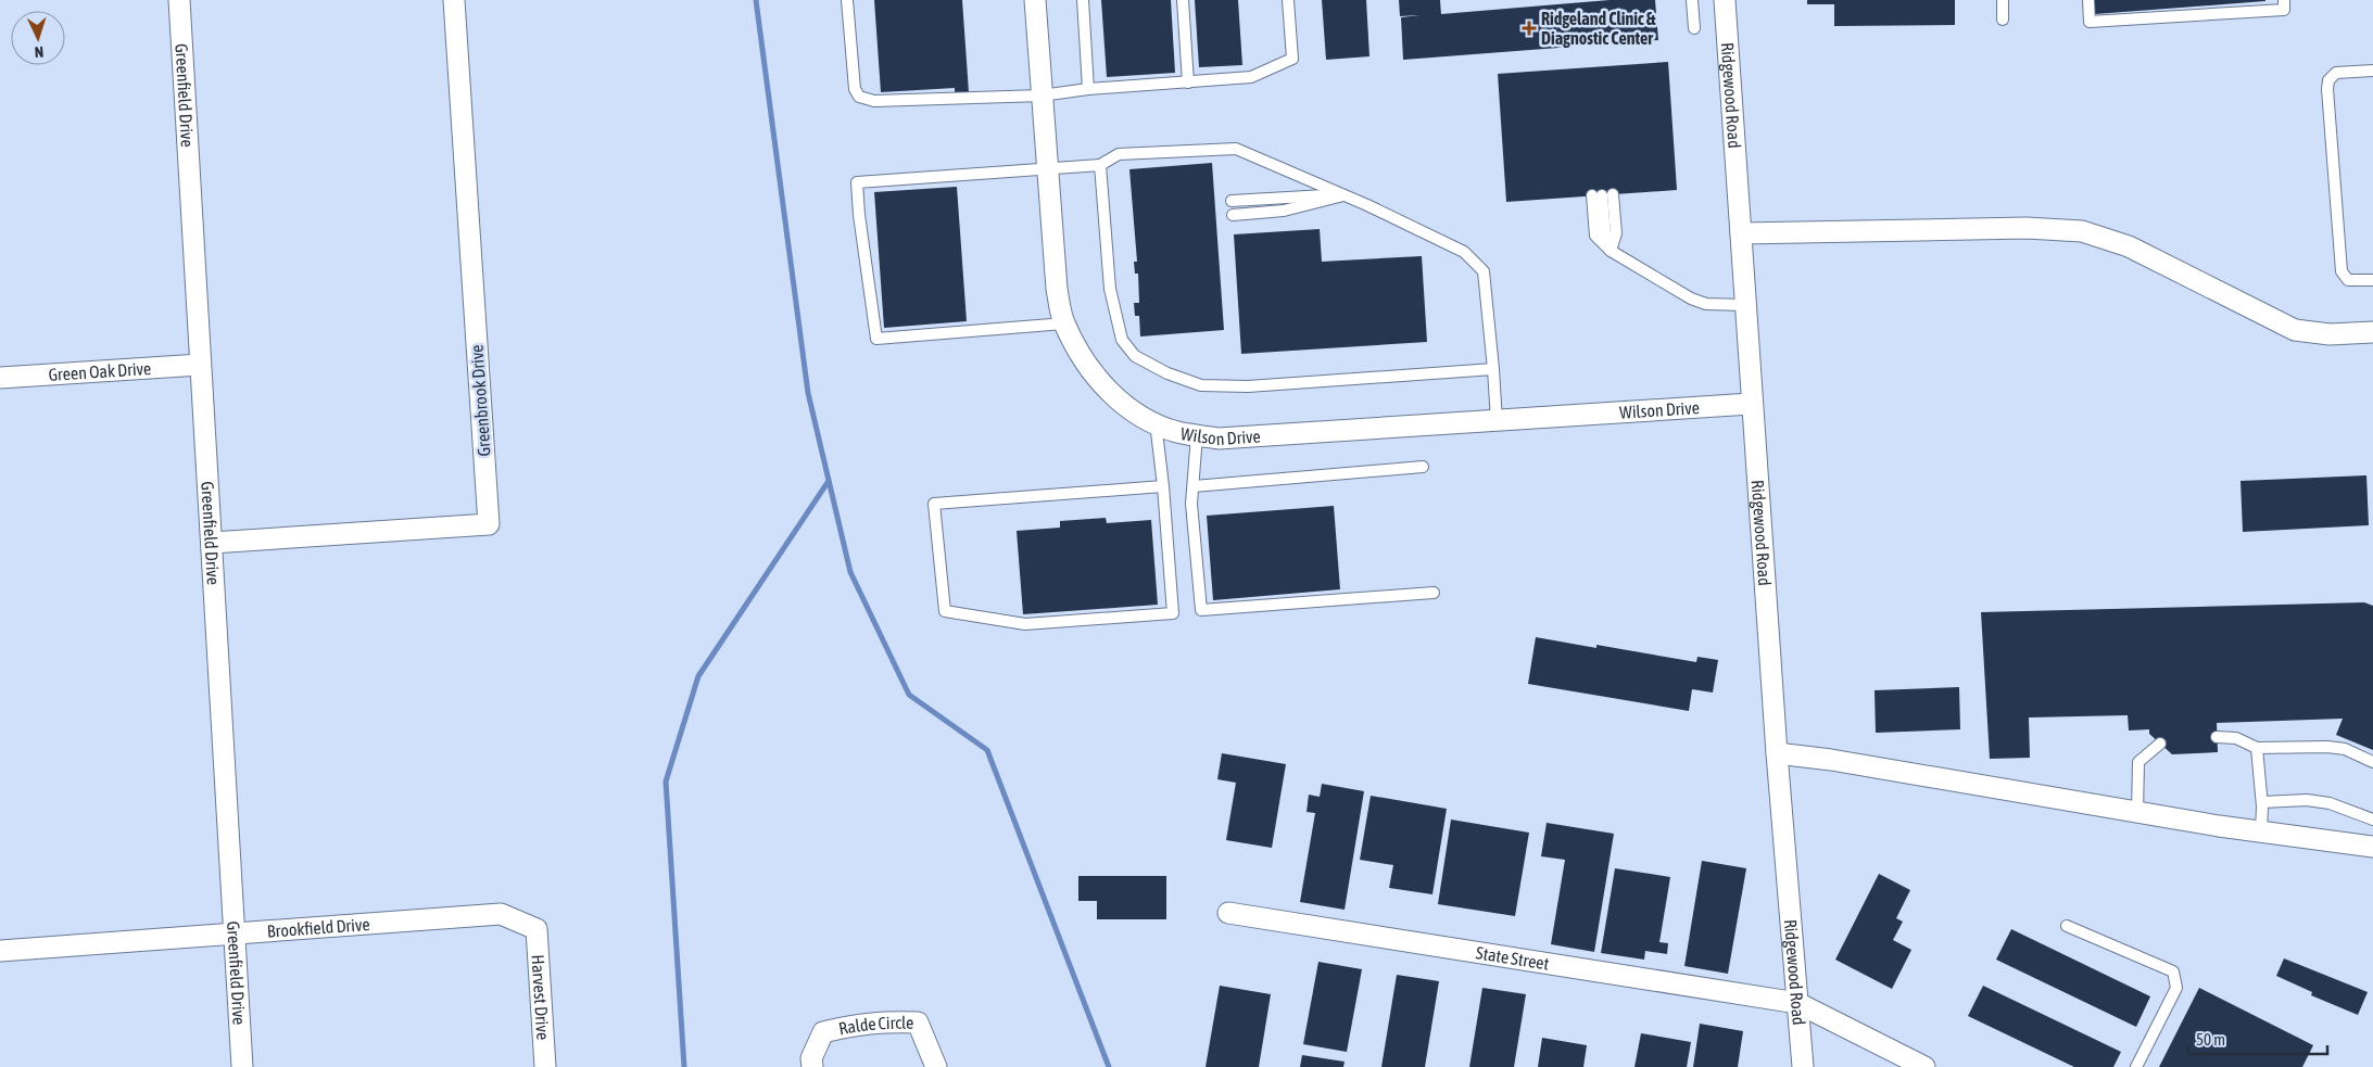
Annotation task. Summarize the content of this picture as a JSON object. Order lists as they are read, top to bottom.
{
  "streets": {
    "street": [
      "Greenfield Drive",
      "Ridgewood Road",
      "Green Oak Drive",
      "Greenbrook Drive",
      "Wilson Drive",
      "Brookfield Drive",
      "State Street",
      "Harvest Drive",
      "Ralde Circle"
    ]
  },
  "crossings": [
    ["Greenfield Drive", "Green Oak Drive"],
    ["Greenfield Drive", "Greenbrook Drive"],
    ["Greenfield Drive", "Brookfield Drive"],
    ["Ridgewood Road", "Wilson Drive"],
    ["Ridgewood Road", "State Street"],
    ["Brookfield Drive", "Harvest Drive"]
  ],
  "places": {
    "health": ["Ridgeland Clinic & Diagnostic Center"]
  },
  "scale_bar": "50 m",
  "north": "bottom"
}
